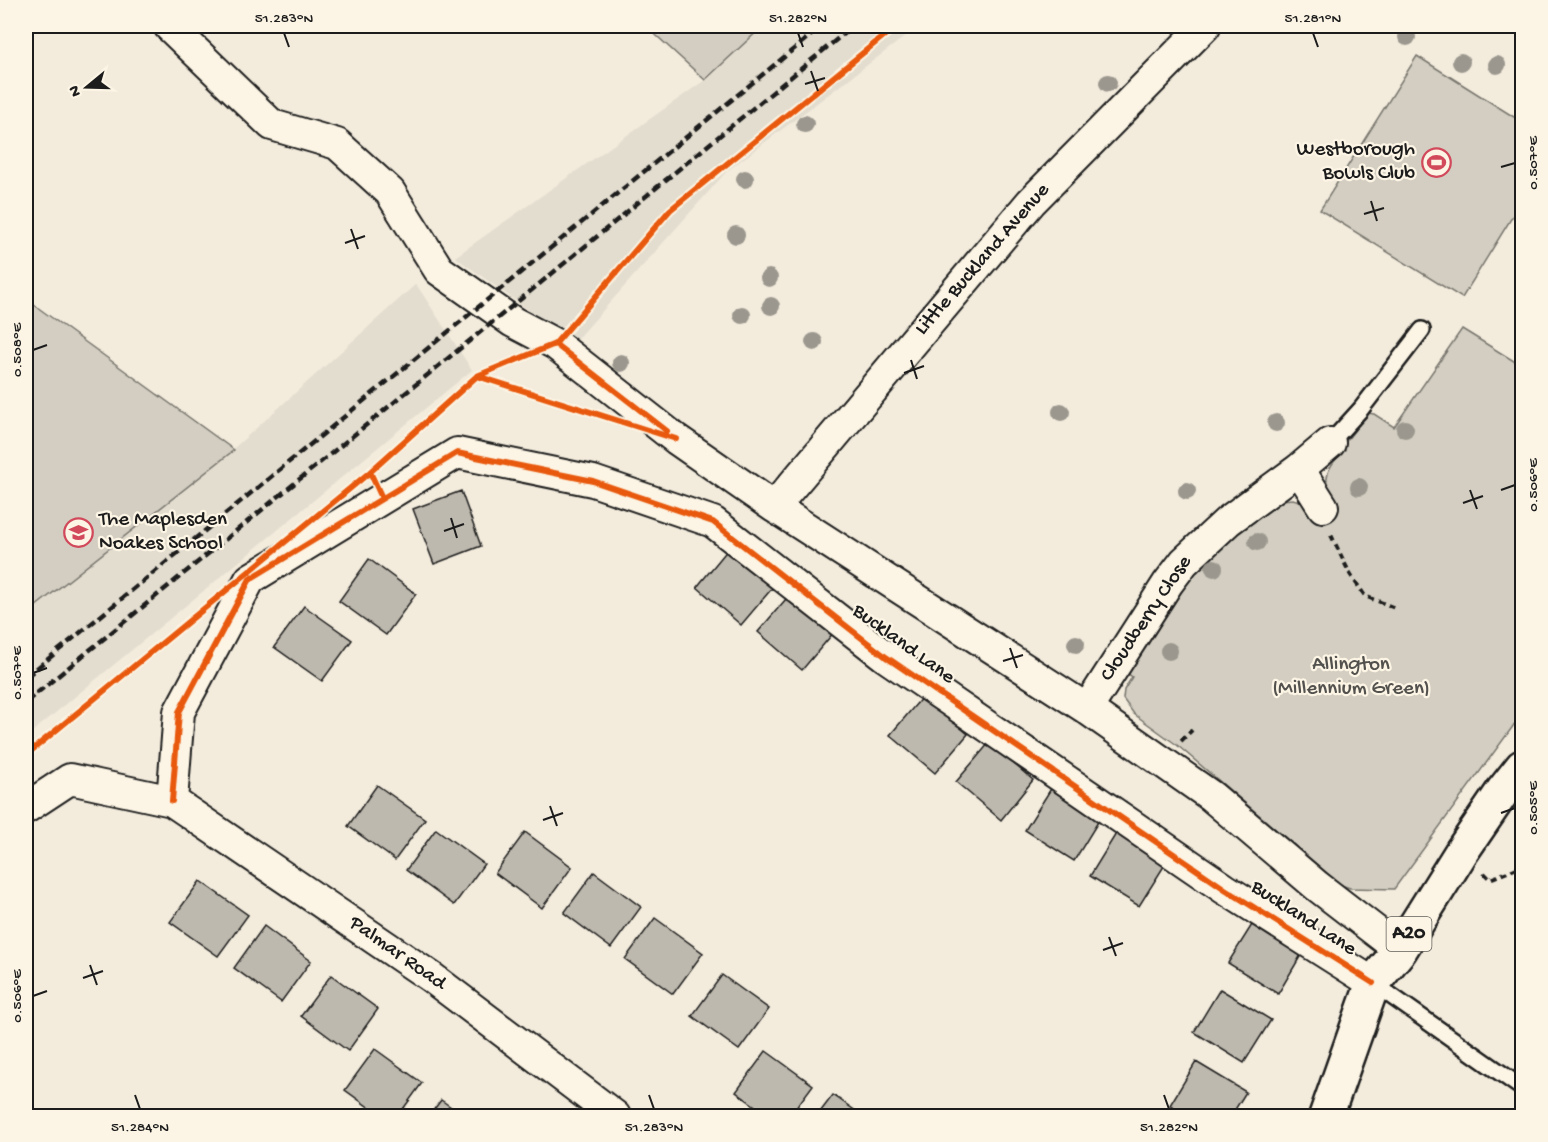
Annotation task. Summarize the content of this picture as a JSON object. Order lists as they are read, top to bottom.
{
  "streets": {
    "main road": ["A20"],
    "street": [
      "Little Buckland Avenue",
      "Cloudberry Close",
      "Buckland Lane",
      "Palmar Road"
    ]
  },
  "crossings": [
    ["Little Buckland Avenue", "Buckland Lane"],
    ["Cloudberry Close", "Buckland Lane"],
    ["Buckland Lane", "A20"],
    ["Buckland Lane", "Palmar Road"]
  ],
  "parks": ["Allington (Millennium Green)"],
  "places": {
    "sports": ["Westborough Bowls Club"],
    "school or university": ["The Maplesden Noakes School"]
  },
  "north": "left",
  "coordinates": [
    "51.283°N",
    "51.282°N",
    "51.281°N",
    "0.507°E",
    "0.508°E",
    "0.506°E",
    "0.505°E",
    "51.284°N"
  ]
}
